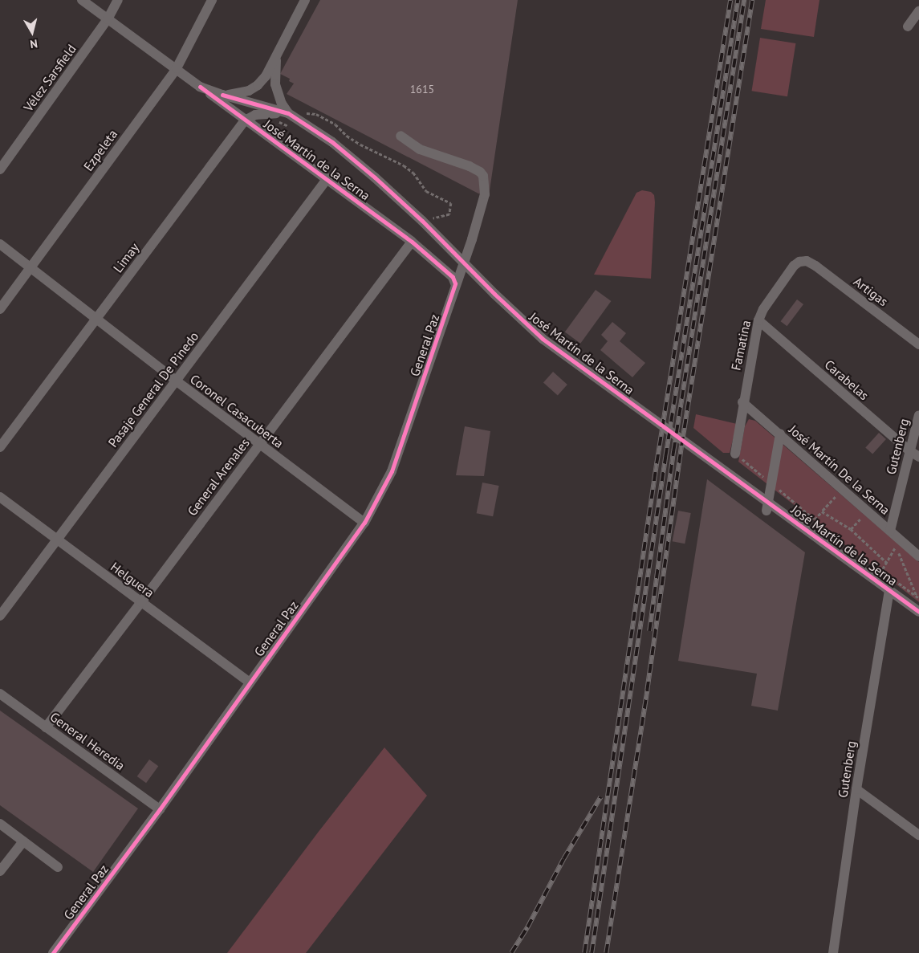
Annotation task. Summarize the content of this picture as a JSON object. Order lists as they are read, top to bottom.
{
  "streets": {
    "street": [
      "Vélez Sarsfield",
      "Ezpeleta",
      "José Martín de la Serna",
      "Limay",
      "Artigas",
      "General Paz",
      "Famatina",
      "Carabelas",
      "Pasaje General De Pinedo",
      "Coronel Casacuberta",
      "Gutenberg",
      "José Martín De la Serna",
      "General Arenales",
      "Helguera",
      "General Heredia"
    ]
  },
  "crossings": [
    ["Vélez Sarsfield", "José Martín de la Serna"],
    ["Ezpeleta", "José Martín de la Serna"],
    ["Ezpeleta", "Coronel Casacuberta"],
    ["José Martín de la Serna", "Limay"],
    ["José Martín de la Serna", "General Paz"],
    ["José Martín de la Serna", "Pasaje General De Pinedo"],
    ["José Martín de la Serna", "Gutenberg"],
    ["José Martín de la Serna", "General Arenales"],
    ["Limay", "Coronel Casacuberta"],
    ["Artigas", "Famatina"],
    ["General Paz", "Coronel Casacuberta"],
    ["General Paz", "Helguera"],
    ["General Paz", "General Heredia"],
    ["Famatina", "Carabelas"],
    ["Famatina", "José Martín De la Serna"],
    ["Carabelas", "Gutenberg"],
    ["Pasaje General De Pinedo", "Coronel Casacuberta"],
    ["Pasaje General De Pinedo", "Helguera"],
    ["Coronel Casacuberta", "General Arenales"],
    ["Gutenberg", "José Martín De la Serna"],
    ["General Arenales", "Helguera"],
    ["General Arenales", "General Heredia"]
  ],
  "house_numbers": ["1615"],
  "north": "bottom"
}
